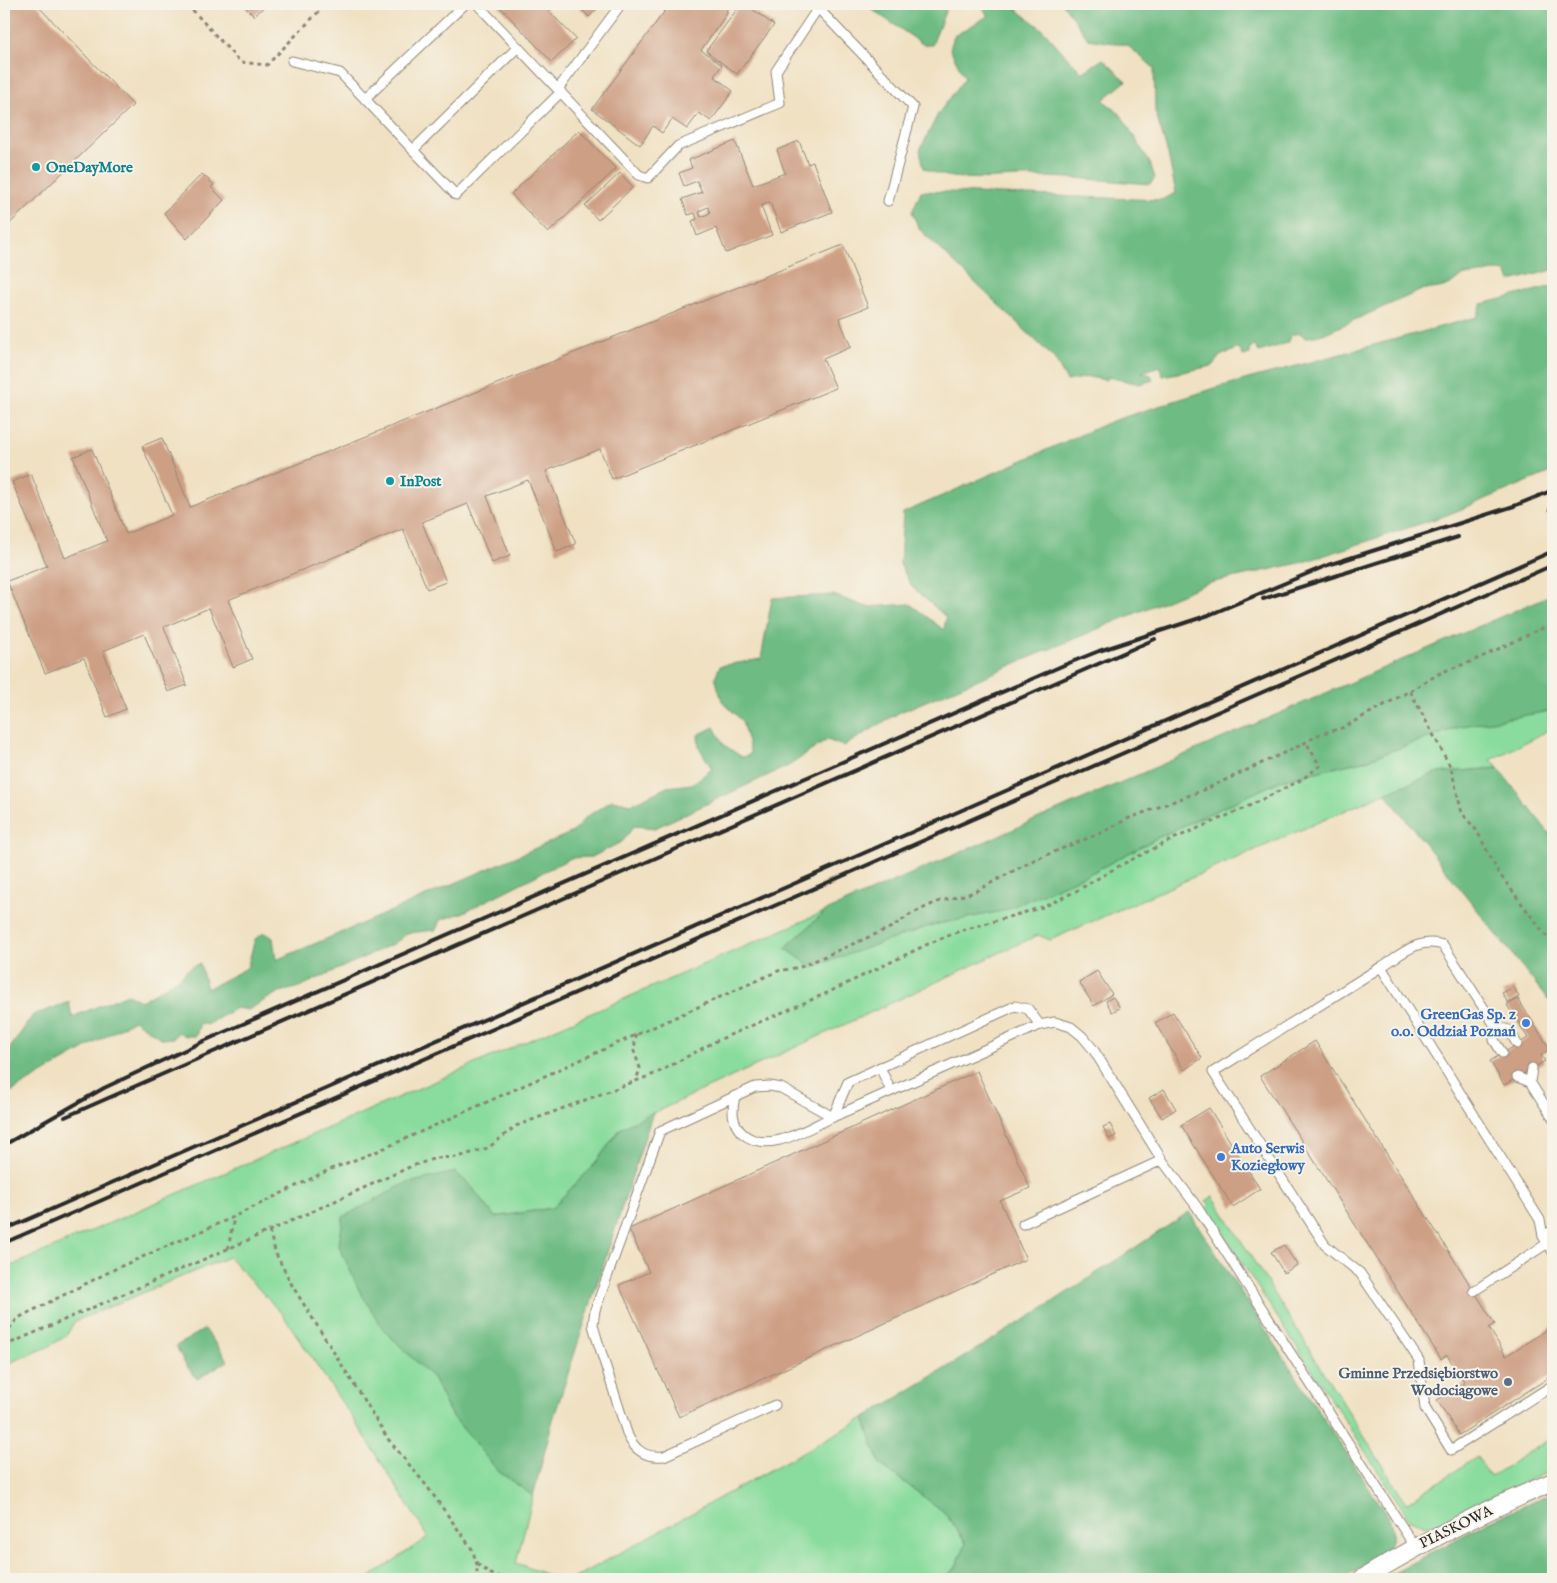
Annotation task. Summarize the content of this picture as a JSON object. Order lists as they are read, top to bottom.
{
  "streets": {
    "street": ["PIASKOWA"]
  },
  "places": [
    "OneDayMore",
    "InPost",
    "GreenGas Sp. z o.o. Oddział Poznań",
    "Auto Serwis Koziegłowy",
    "Gminne Przedsiębiorstwo Wodociągowe"
  ]
}
